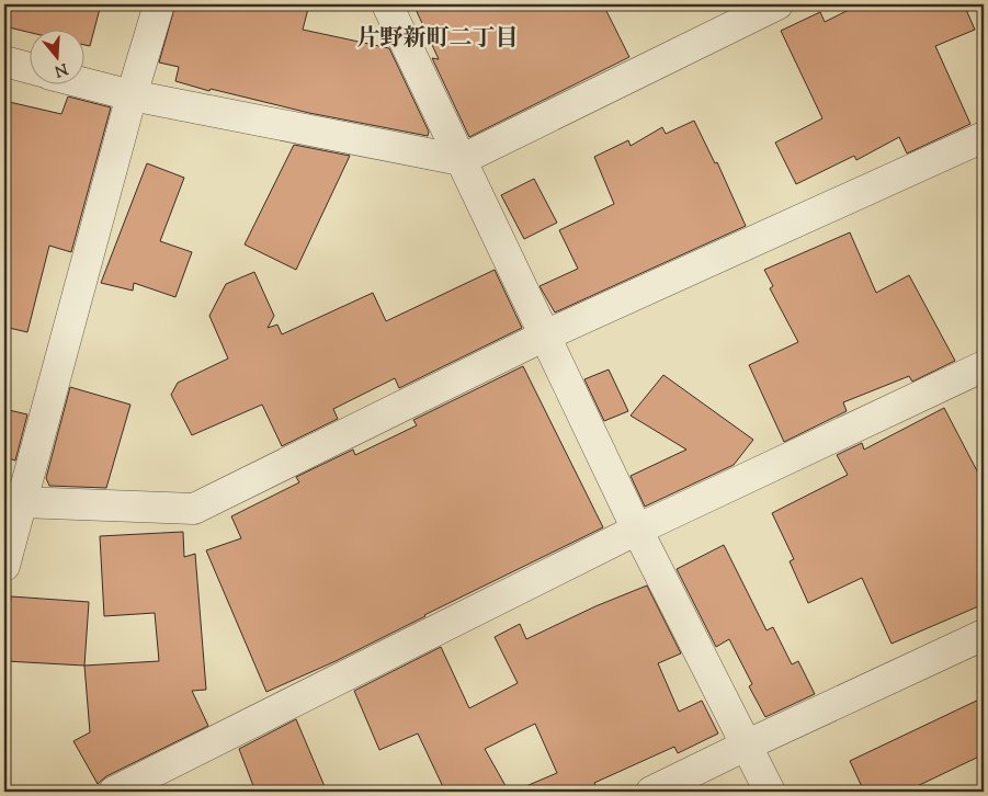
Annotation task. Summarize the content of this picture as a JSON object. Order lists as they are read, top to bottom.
{
  "districts": ["片野新町二丁目"],
  "north": "bottom"
}
